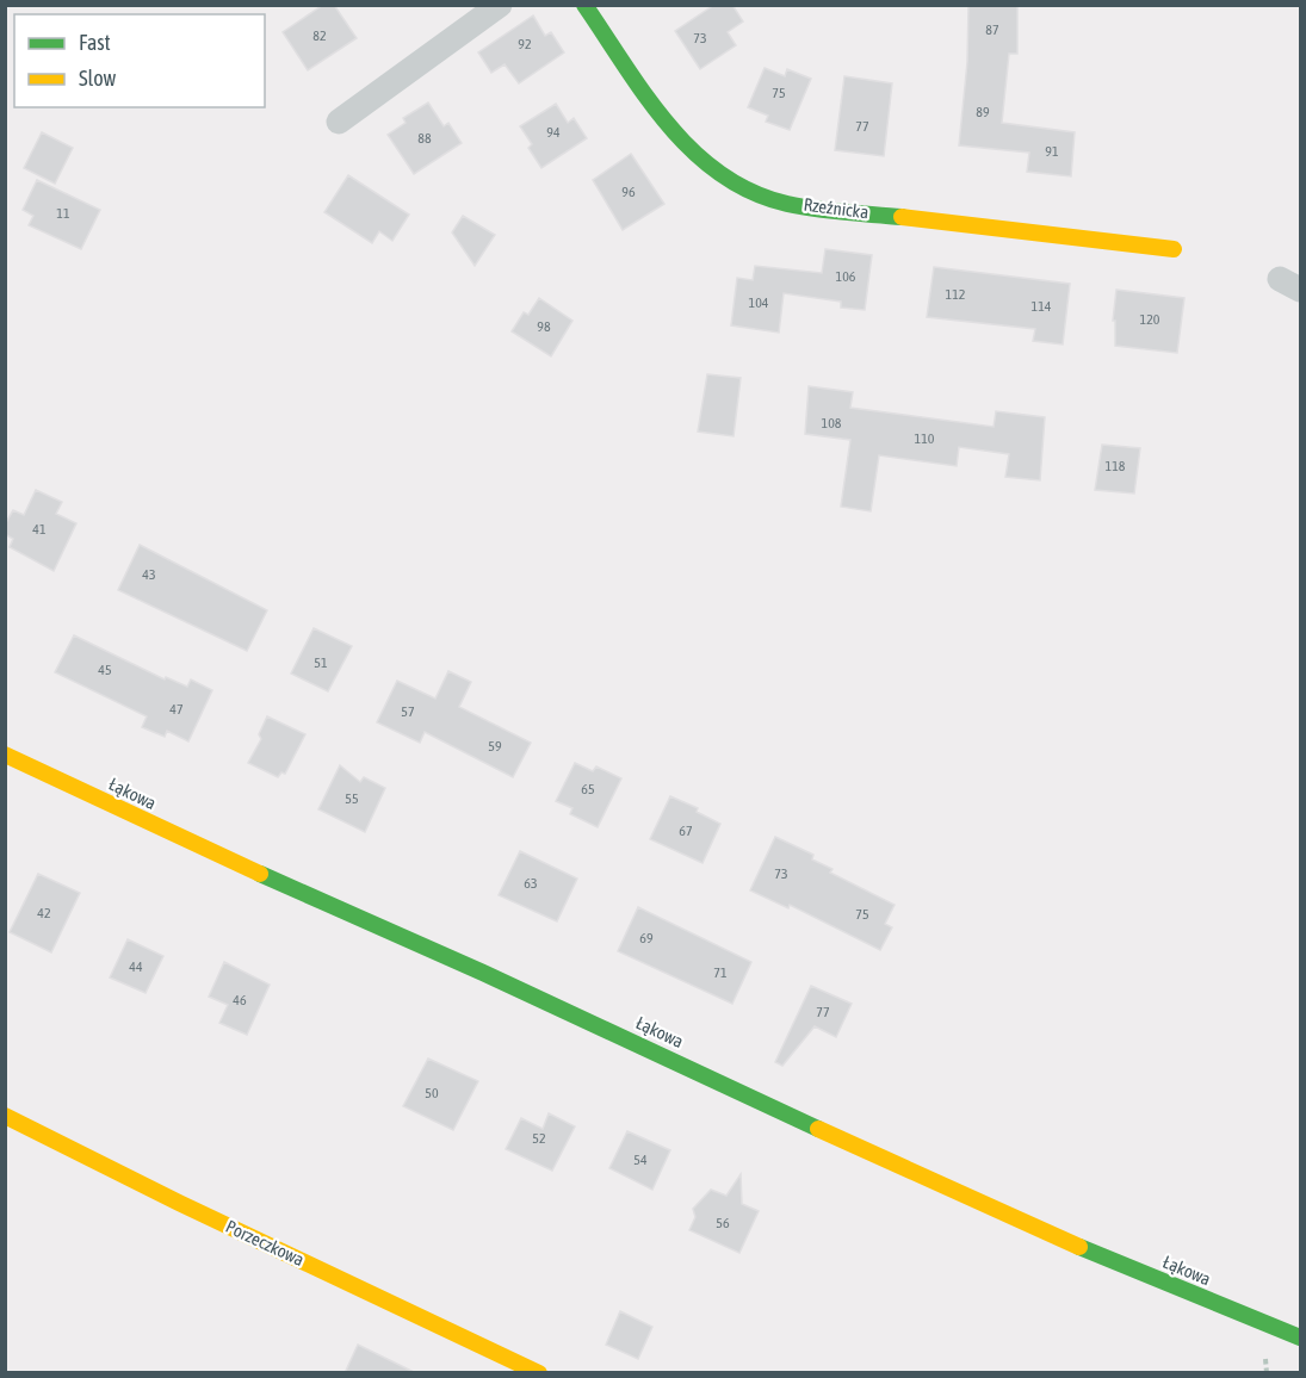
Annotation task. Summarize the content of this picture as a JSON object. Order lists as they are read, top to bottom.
{
  "streets": {
    "street": ["Rzeźnicka", "Łąkowa", "Porzeczkowa"]
  },
  "house_numbers": [
    "87",
    "82",
    "73",
    "92",
    "75",
    "89",
    "77",
    "94",
    "88",
    "91",
    "96",
    "11",
    "106",
    "112",
    "104",
    "114",
    "120",
    "98",
    "108",
    "110",
    "118",
    "41",
    "43",
    "51",
    "45",
    "47",
    "57",
    "59",
    "65",
    "55",
    "67",
    "73",
    "63",
    "42",
    "75",
    "69",
    "44",
    "71",
    "46",
    "77",
    "50",
    "52",
    "54",
    "56"
  ],
  "legend": ["Fast", "Slow"]
}
